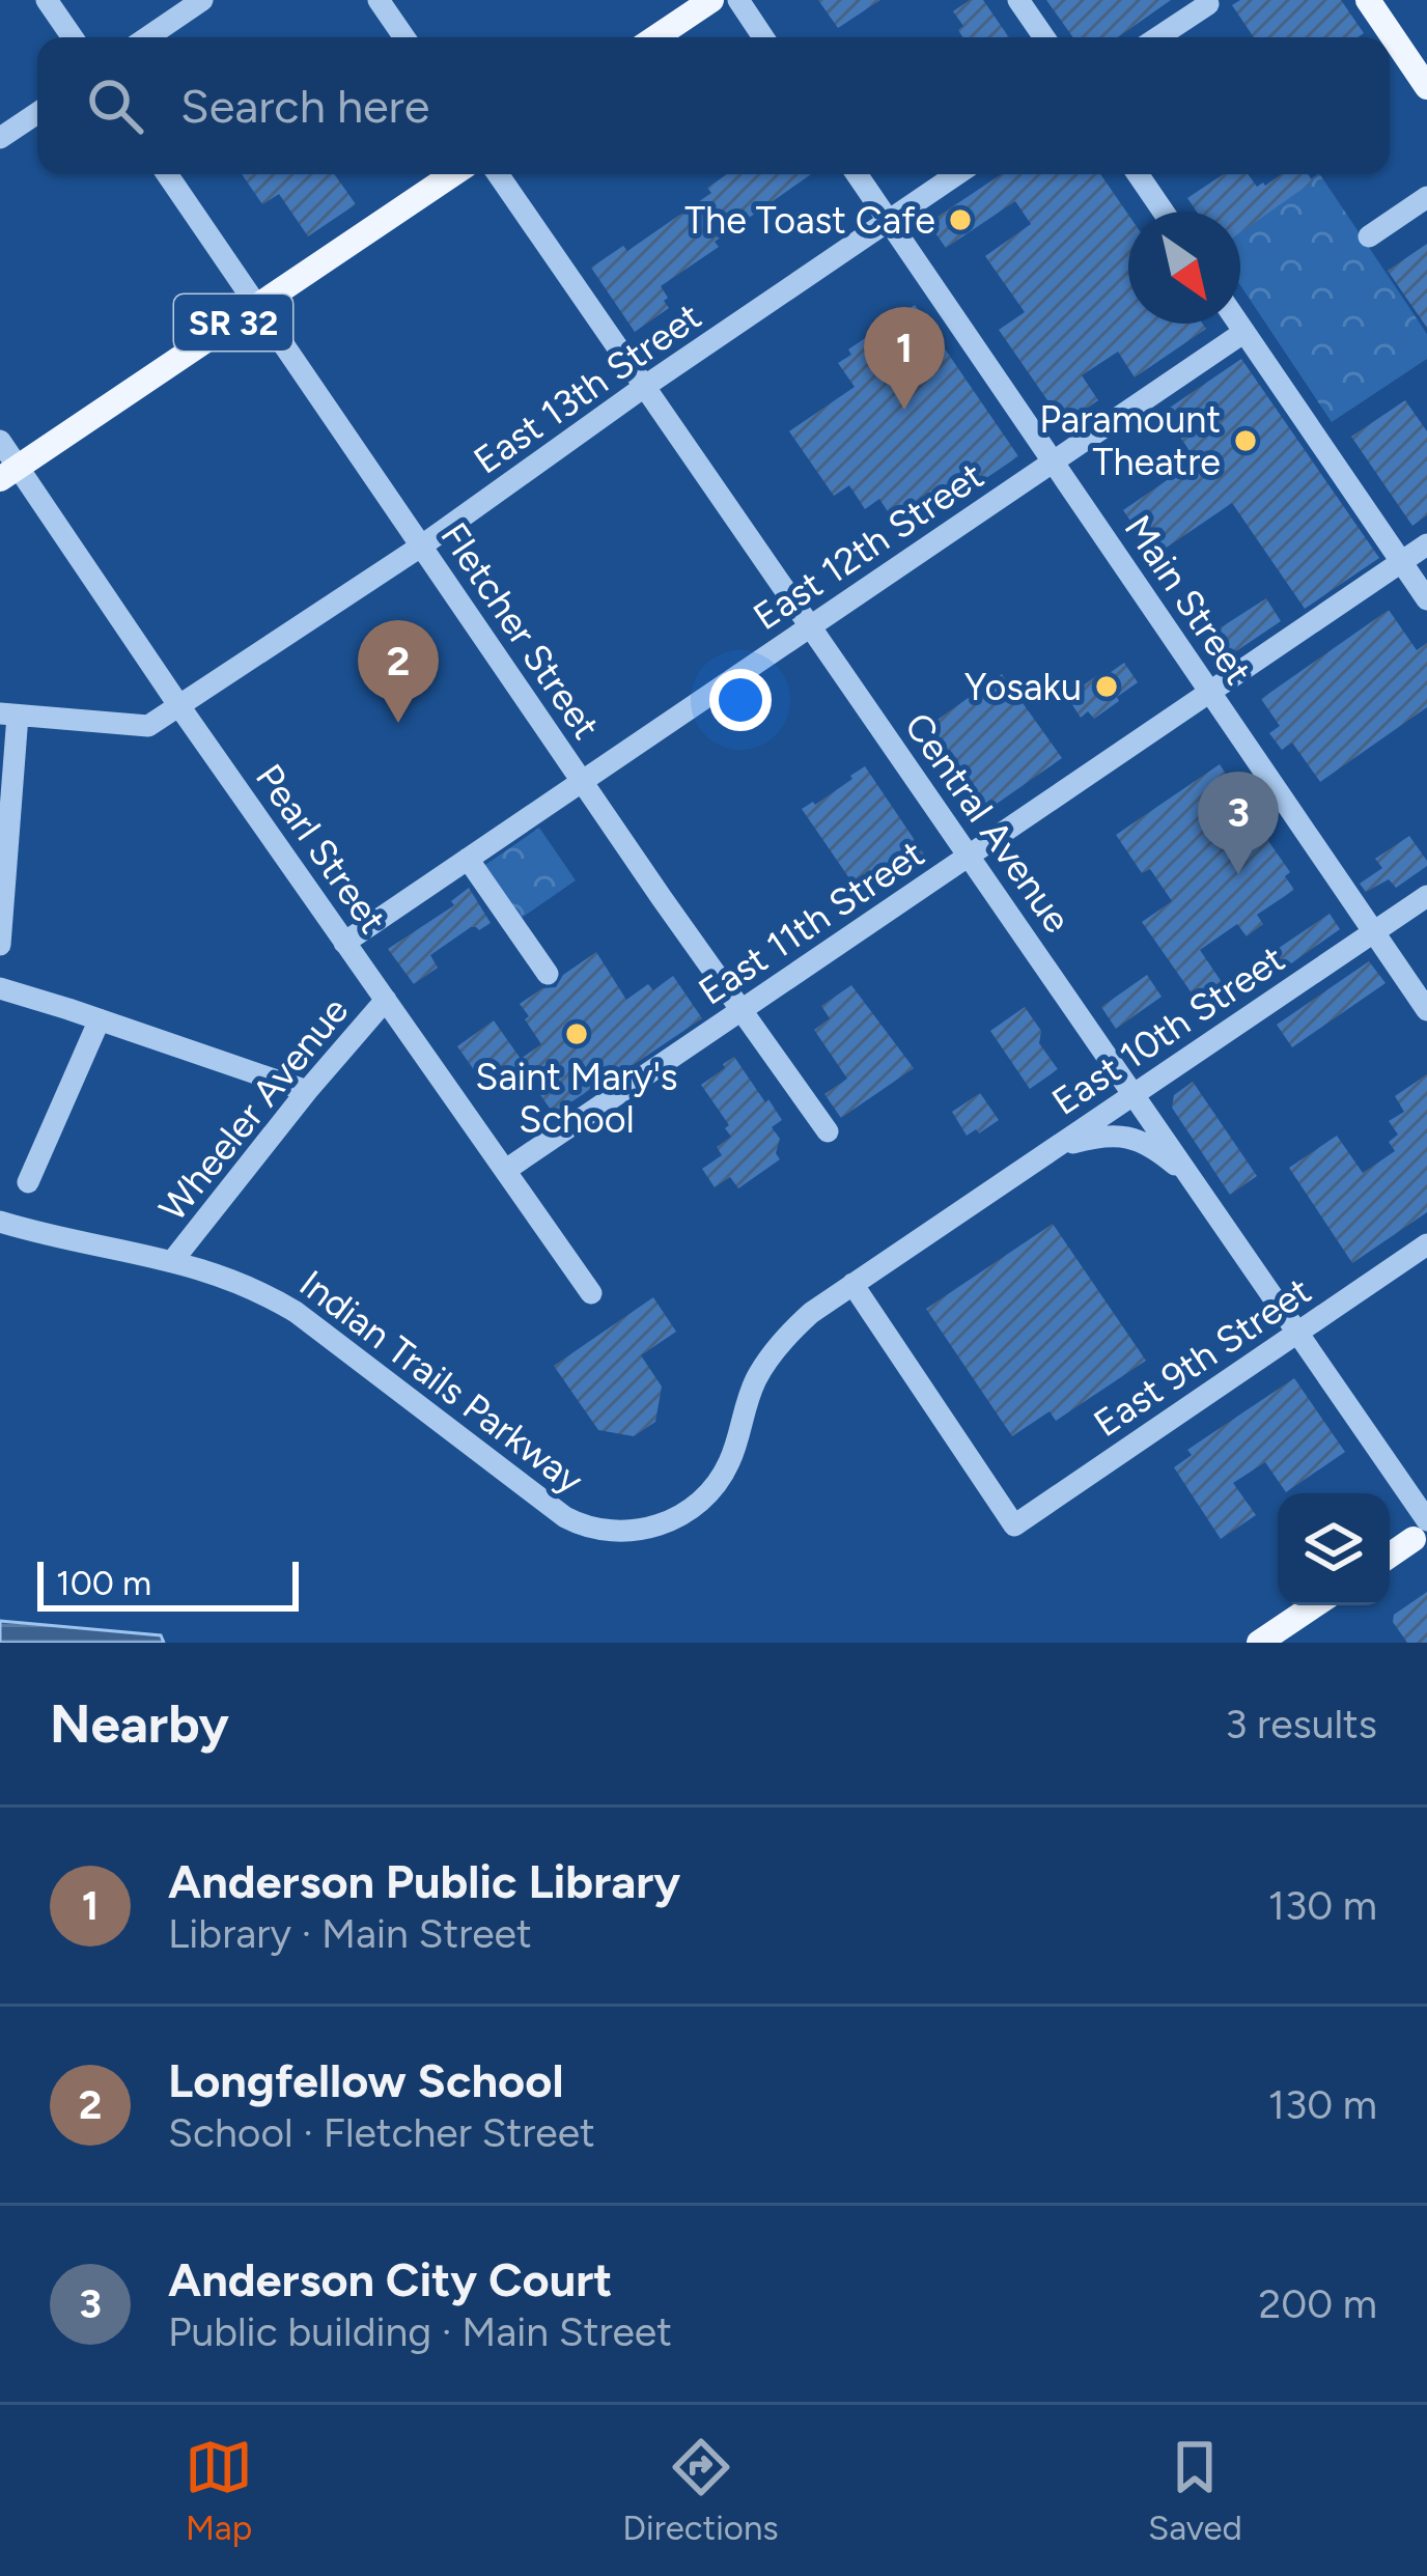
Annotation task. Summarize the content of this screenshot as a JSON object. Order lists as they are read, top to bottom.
{
  "streets": {
    "main road": ["SR 32"],
    "street": [
      "East 13th Street",
      "East 12th Street",
      "Main Street",
      "Fletcher Street",
      "Central Avenue",
      "Pearl Street",
      "East 11th Street",
      "East 10th Street",
      "Wheeler Avenue",
      "East 9th Street",
      "Indian Trails Parkway"
    ]
  },
  "crossings": [
    ["SR 32", "Fletcher Street"],
    ["SR 32", "Pearl Street"],
    ["East 13th Street", "Main Street"],
    ["East 13th Street", "Fletcher Street"],
    ["East 13th Street", "Central Avenue"],
    ["East 13th Street", "Pearl Street"],
    ["East 12th Street", "Main Street"],
    ["East 12th Street", "Fletcher Street"],
    ["East 12th Street", "Central Avenue"],
    ["East 12th Street", "Pearl Street"],
    ["Main Street", "East 11th Street"],
    ["Main Street", "East 10th Street"],
    ["Fletcher Street", "East 11th Street"],
    ["Central Avenue", "East 11th Street"],
    ["Central Avenue", "East 10th Street"],
    ["Central Avenue", "East 9th Street"],
    ["Pearl Street", "East 11th Street"],
    ["Pearl Street", "Wheeler Avenue"],
    ["East 10th Street", "East 9th Street"],
    ["East 10th Street", "Indian Trails Parkway"],
    ["Wheeler Avenue", "Indian Trails Parkway"],
    ["East 9th Street", "Indian Trails Parkway"]
  ],
  "places": [
    "The Toast Cafe",
    "Paramount Theatre",
    "Yosaku",
    "Saint Mary's School"
  ],
  "scale_bar": "100 m",
  "north": "bottom right",
  "page": {
    "search": "Search here",
    "pins": ["1", "2", "3"],
    "scale": "100 m",
    "heading": ["Nearby", "3 results"],
    "list": [
      {
        "mark": "1",
        "name": "Anderson Public Library",
        "note": "Library · Main Street",
        "value": "130 m"
      },
      {
        "mark": "2",
        "name": "Longfellow School",
        "note": "School · Fletcher Street",
        "value": "130 m"
      },
      {
        "mark": "3",
        "name": "Anderson City Court",
        "note": "Public building · Main Street",
        "value": "200 m"
      }
    ],
    "nav": ["Map", "Directions", "Saved"]
  }
}
